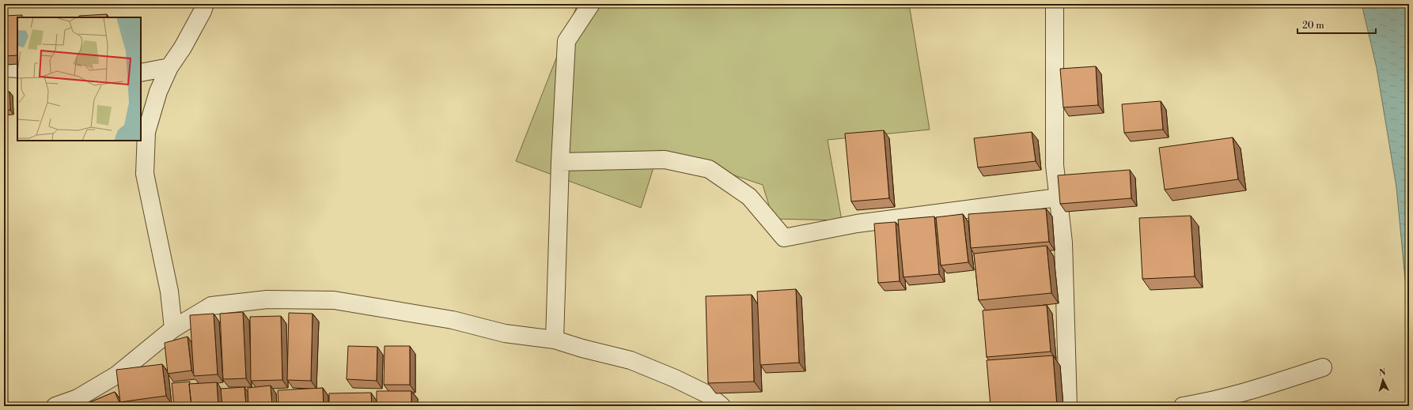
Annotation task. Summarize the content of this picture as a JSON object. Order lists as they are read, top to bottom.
{
  "scale_bar": "20 m",
  "north": "top"
}
